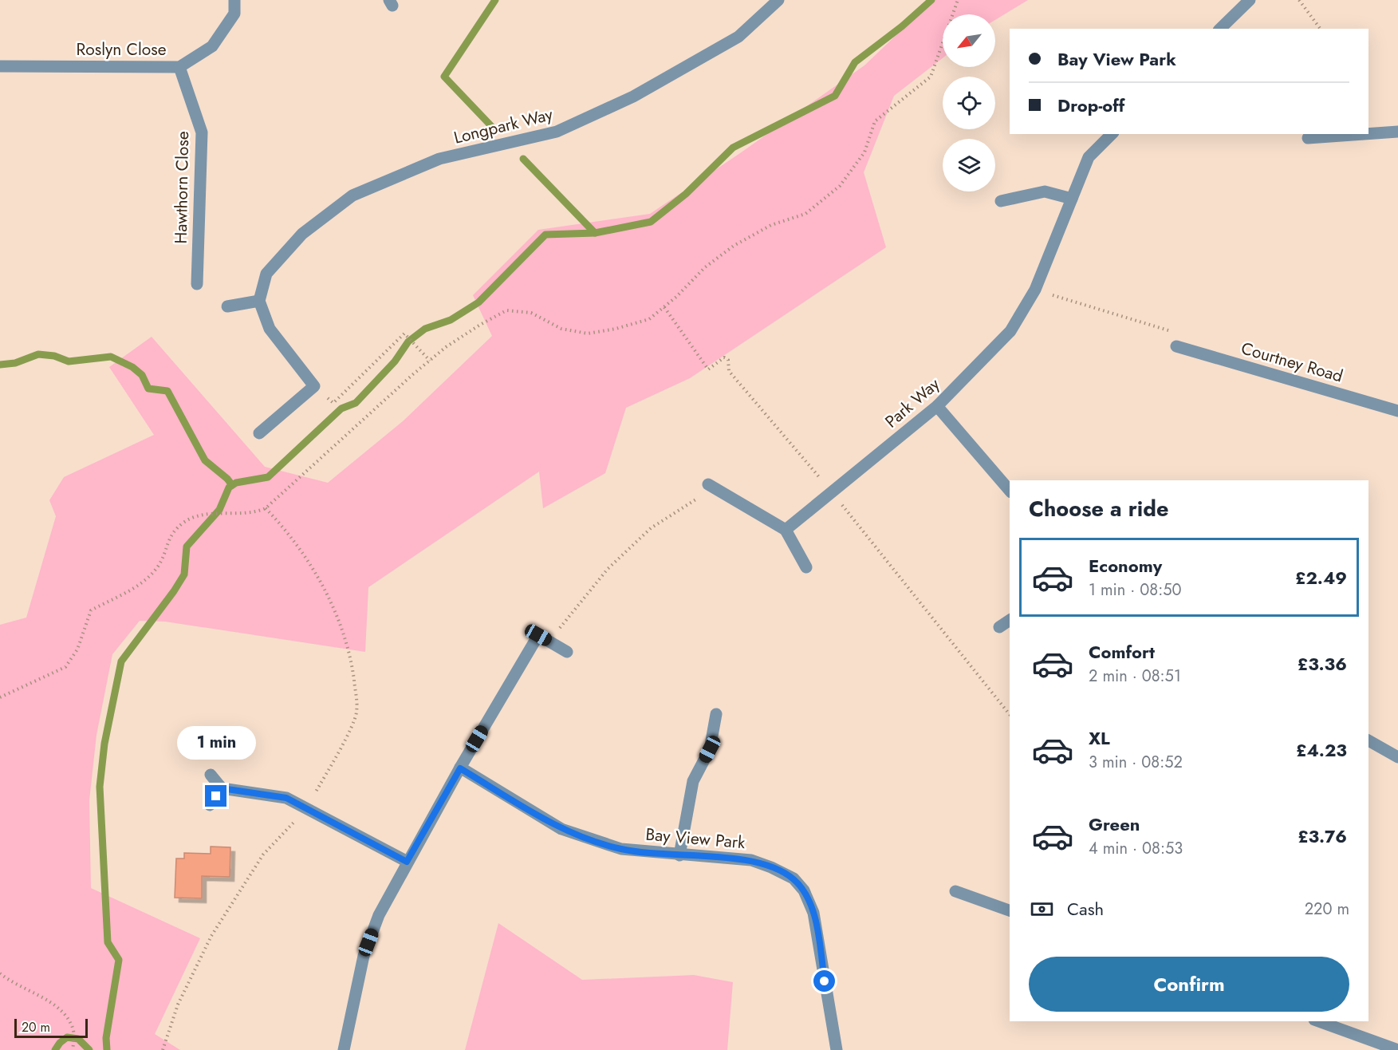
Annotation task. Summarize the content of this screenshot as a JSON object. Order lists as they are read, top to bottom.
{
  "streets": {
    "street": [
      "Roslyn Close",
      "Longpark Way",
      "Hawthorn Close",
      "Courtney Road",
      "Park Way",
      "Bay View Park"
    ]
  },
  "crossings": [
    ["Roslyn Close", "Hawthorn Close"]
  ],
  "scale_bar": "20 m",
  "north": "bottom left",
  "page": {
    "banner": ["Bay View Park", "Drop-off"],
    "heading": "Choose a ride",
    "list": [
      {
        "name": "Economy",
        "note": "1 min · 08:50",
        "value": "£2.49"
      },
      {
        "name": "Comfort",
        "note": "2 min · 08:51",
        "value": "£3.36"
      },
      {
        "name": "XL",
        "note": "3 min · 08:52",
        "value": "£4.23"
      },
      {
        "name": "Green",
        "note": "4 min · 08:53",
        "value": "£3.76"
      }
    ],
    "bubble": "1 min",
    "pay": ["Cash", "220 m"],
    "buttons": "Confirm",
    "scale": "20 m"
  }
}
